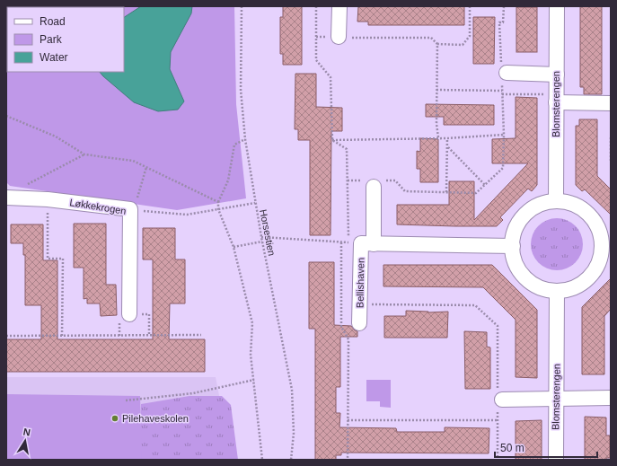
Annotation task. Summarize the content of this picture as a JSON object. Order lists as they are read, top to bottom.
{
  "streets": {
    "street": ["Blomsterengen", "Løkkekrogen", "Bellishaven"],
    "path": ["Horsestien"]
  },
  "places": ["Pilehaveskolen"],
  "legend": ["Road", "Park", "Water"],
  "scale_bar": "50 m",
  "north": "top"
}
